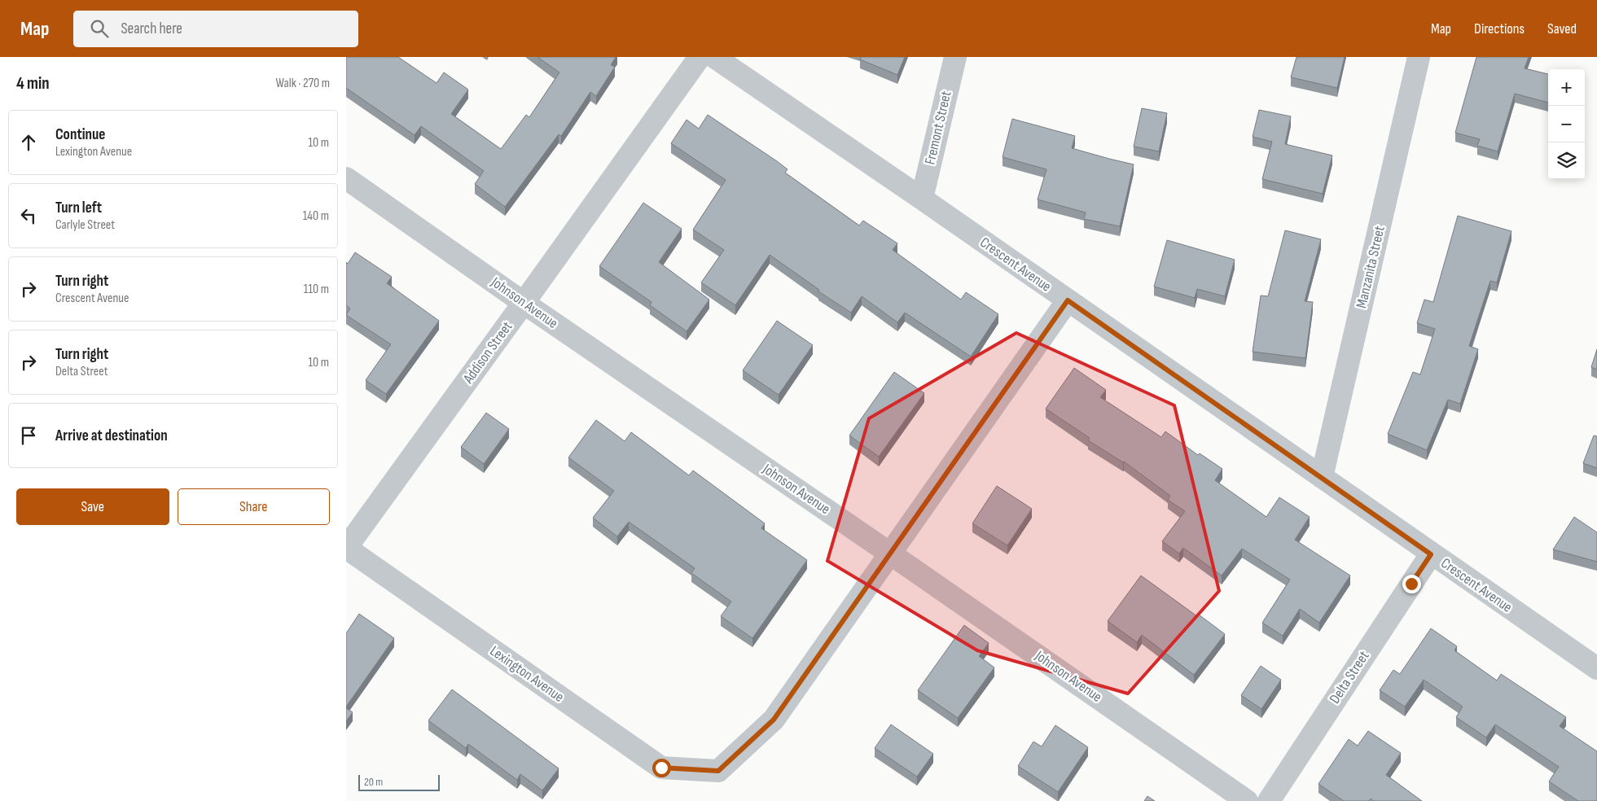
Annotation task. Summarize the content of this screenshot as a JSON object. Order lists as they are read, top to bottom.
{
  "streets": {
    "street": [
      "Fremont Street",
      "Crescent Avenue",
      "Manzanita Street",
      "Johnson Avenue",
      "Addison Street",
      "Lexington Avenue",
      "Delta Street"
    ]
  },
  "crossings": [
    ["Fremont Street", "Crescent Avenue"],
    ["Crescent Avenue", "Manzanita Street"],
    ["Crescent Avenue", "Delta Street"],
    ["Johnson Avenue", "Addison Street"],
    ["Johnson Avenue", "Lexington Avenue"],
    ["Addison Street", "Lexington Avenue"]
  ],
  "scale_bar": "20 m",
  "page": {
    "header": "Map",
    "search": "Search here",
    "nav": ["Map", "Directions", "Saved"],
    "heading": ["4 min", "Walk · 270 m"],
    "map_buttons": ["+", "−"],
    "list": [
      ["Continue", "Lexington Avenue", "10 m"],
      ["Turn left", "Carlyle Street", "140 m"],
      ["Turn right", "Crescent Avenue", "110 m"],
      ["Turn right", "Delta Street", "10 m"],
      "Arrive at destination"
    ],
    "buttons": ["Save", "Share"],
    "scale": "20 m"
  }
}
